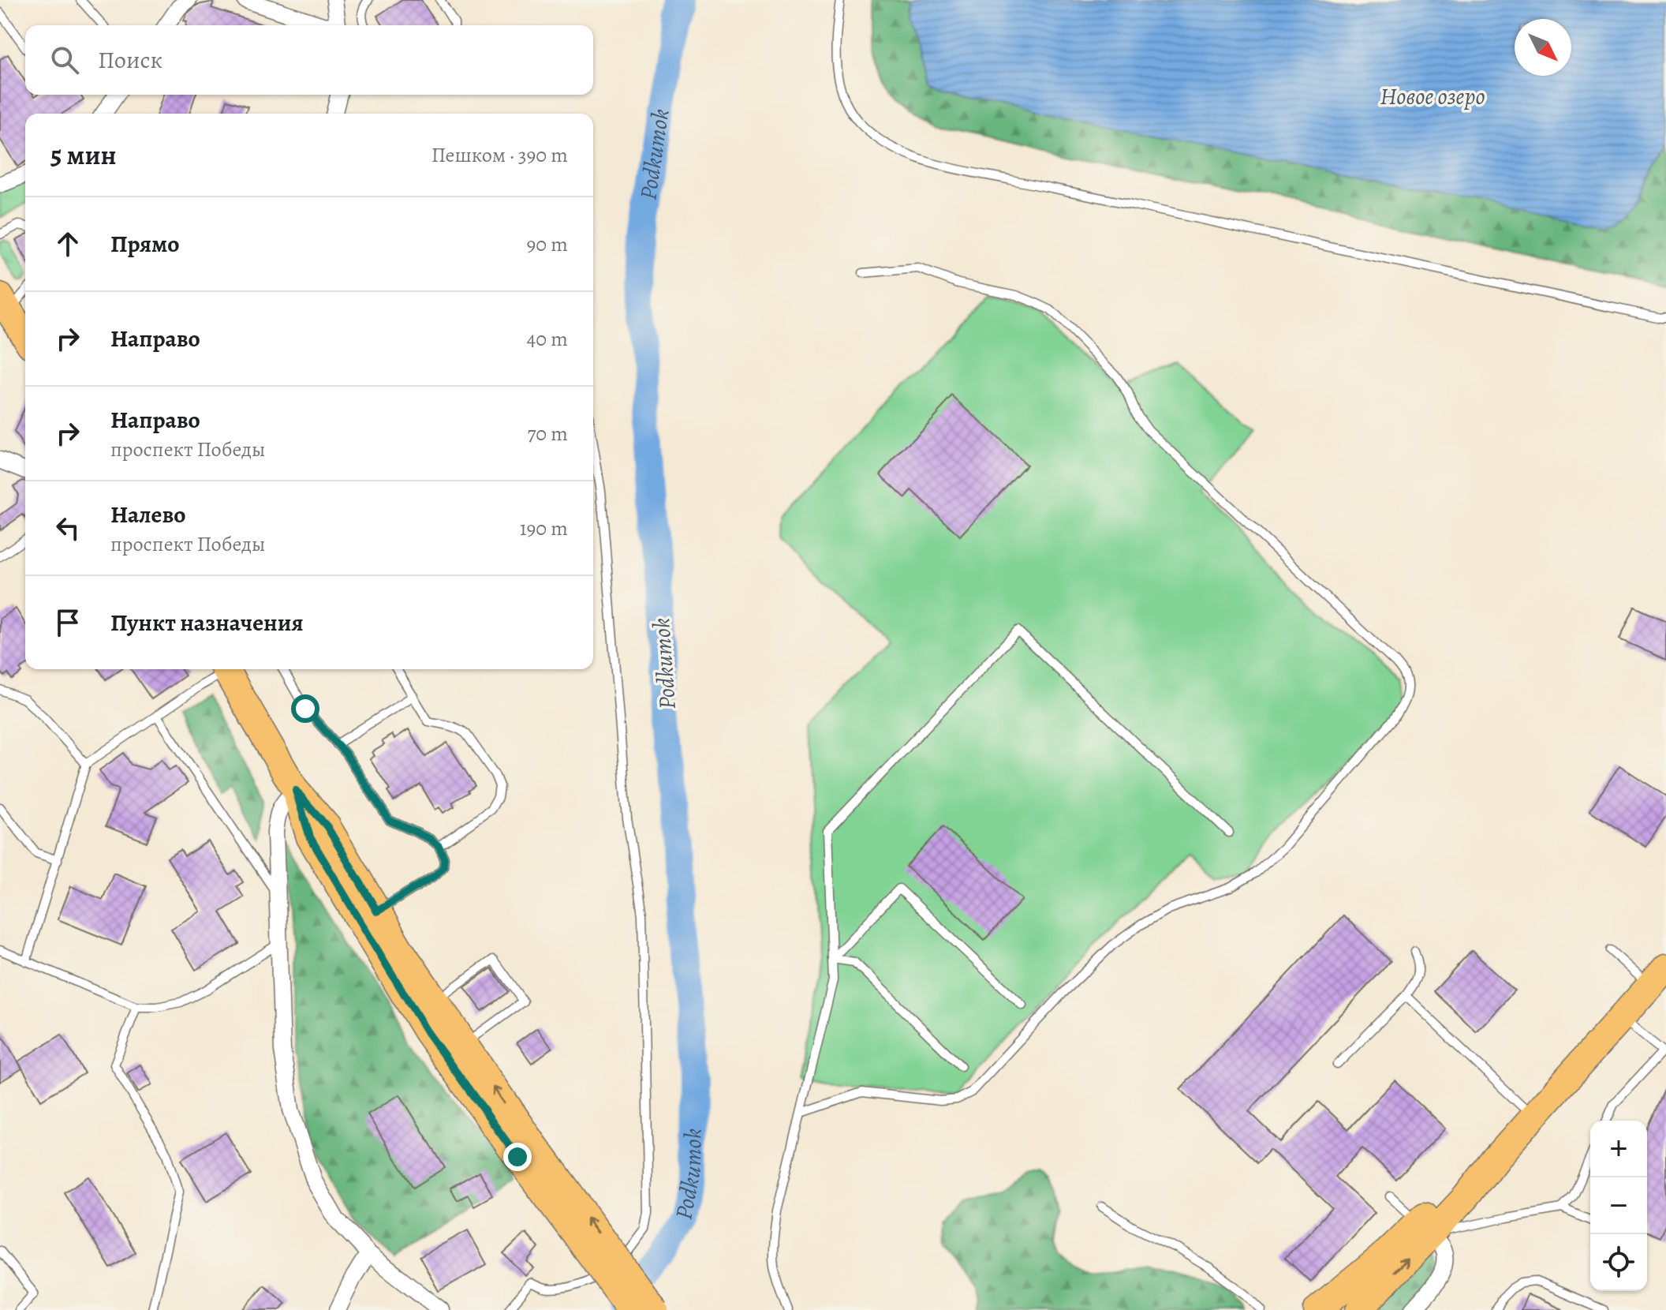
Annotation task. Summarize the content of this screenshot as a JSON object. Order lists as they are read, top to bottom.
{
  "water": ["Новое озеро", "Podkumok"],
  "north": "bottom right",
  "page": {
    "search": "Поиск",
    "heading": ["5 мин", "Пешком · 390 m"],
    "list": [
      ["Прямо", "90 m"],
      ["Направо", "40 m"],
      ["Направо", "проспект Победы", "70 m"],
      ["Налево", "проспект Победы", "190 m"],
      "Пункт назначения"
    ],
    "map_buttons": ["+", "−"]
  }
}
